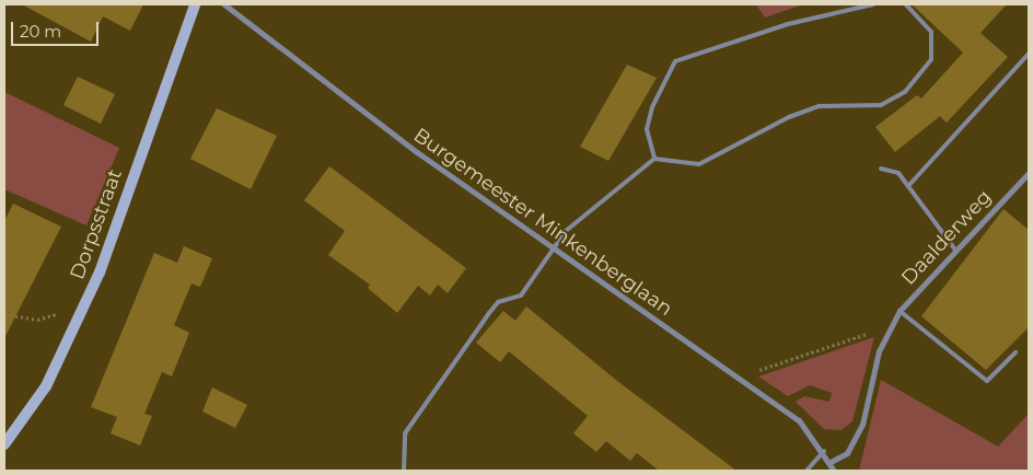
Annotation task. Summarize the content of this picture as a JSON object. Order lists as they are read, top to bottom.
{
  "streets": {
    "street": ["Burgemeester Minkenberglaan", "Dorpsstraat", "Daalderweg"]
  },
  "crossings": [
    ["Burgemeester Minkenberglaan", "Daalderweg"]
  ],
  "scale_bar": "20 m"
}
